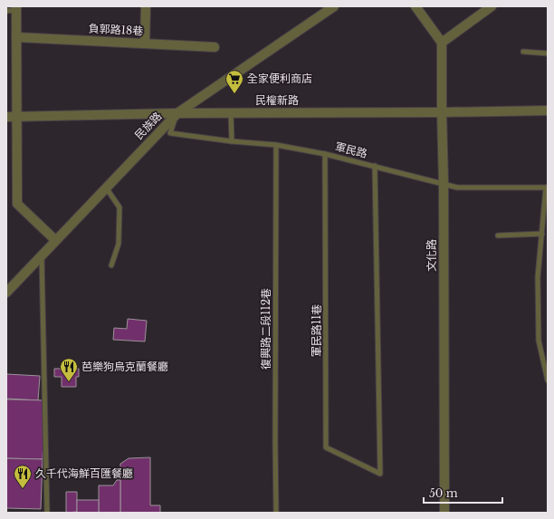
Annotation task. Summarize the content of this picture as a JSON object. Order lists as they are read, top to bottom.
{
  "streets": {
    "street": [
      "負郭路18巷",
      "民權新路",
      "民族路",
      "文化路"
    ],
    "lane": ["軍民路", "復興路二段112巷", "軍民路11巷"]
  },
  "crossings": [
    ["民權新路", "民族路"],
    ["民權新路", "軍民路"],
    ["民權新路", "文化路"],
    ["民族路", "軍民路"],
    ["軍民路", "文化路"],
    ["軍民路", "復興路二段112巷"],
    ["軍民路", "軍民路11巷"]
  ],
  "places": {
    "supermarket": ["全家便利商店"],
    "restaurant": ["芭樂狗烏克蘭餐廳", "久千代海鮮百匯餐廳"]
  },
  "scale_bar": "50 m"
}
